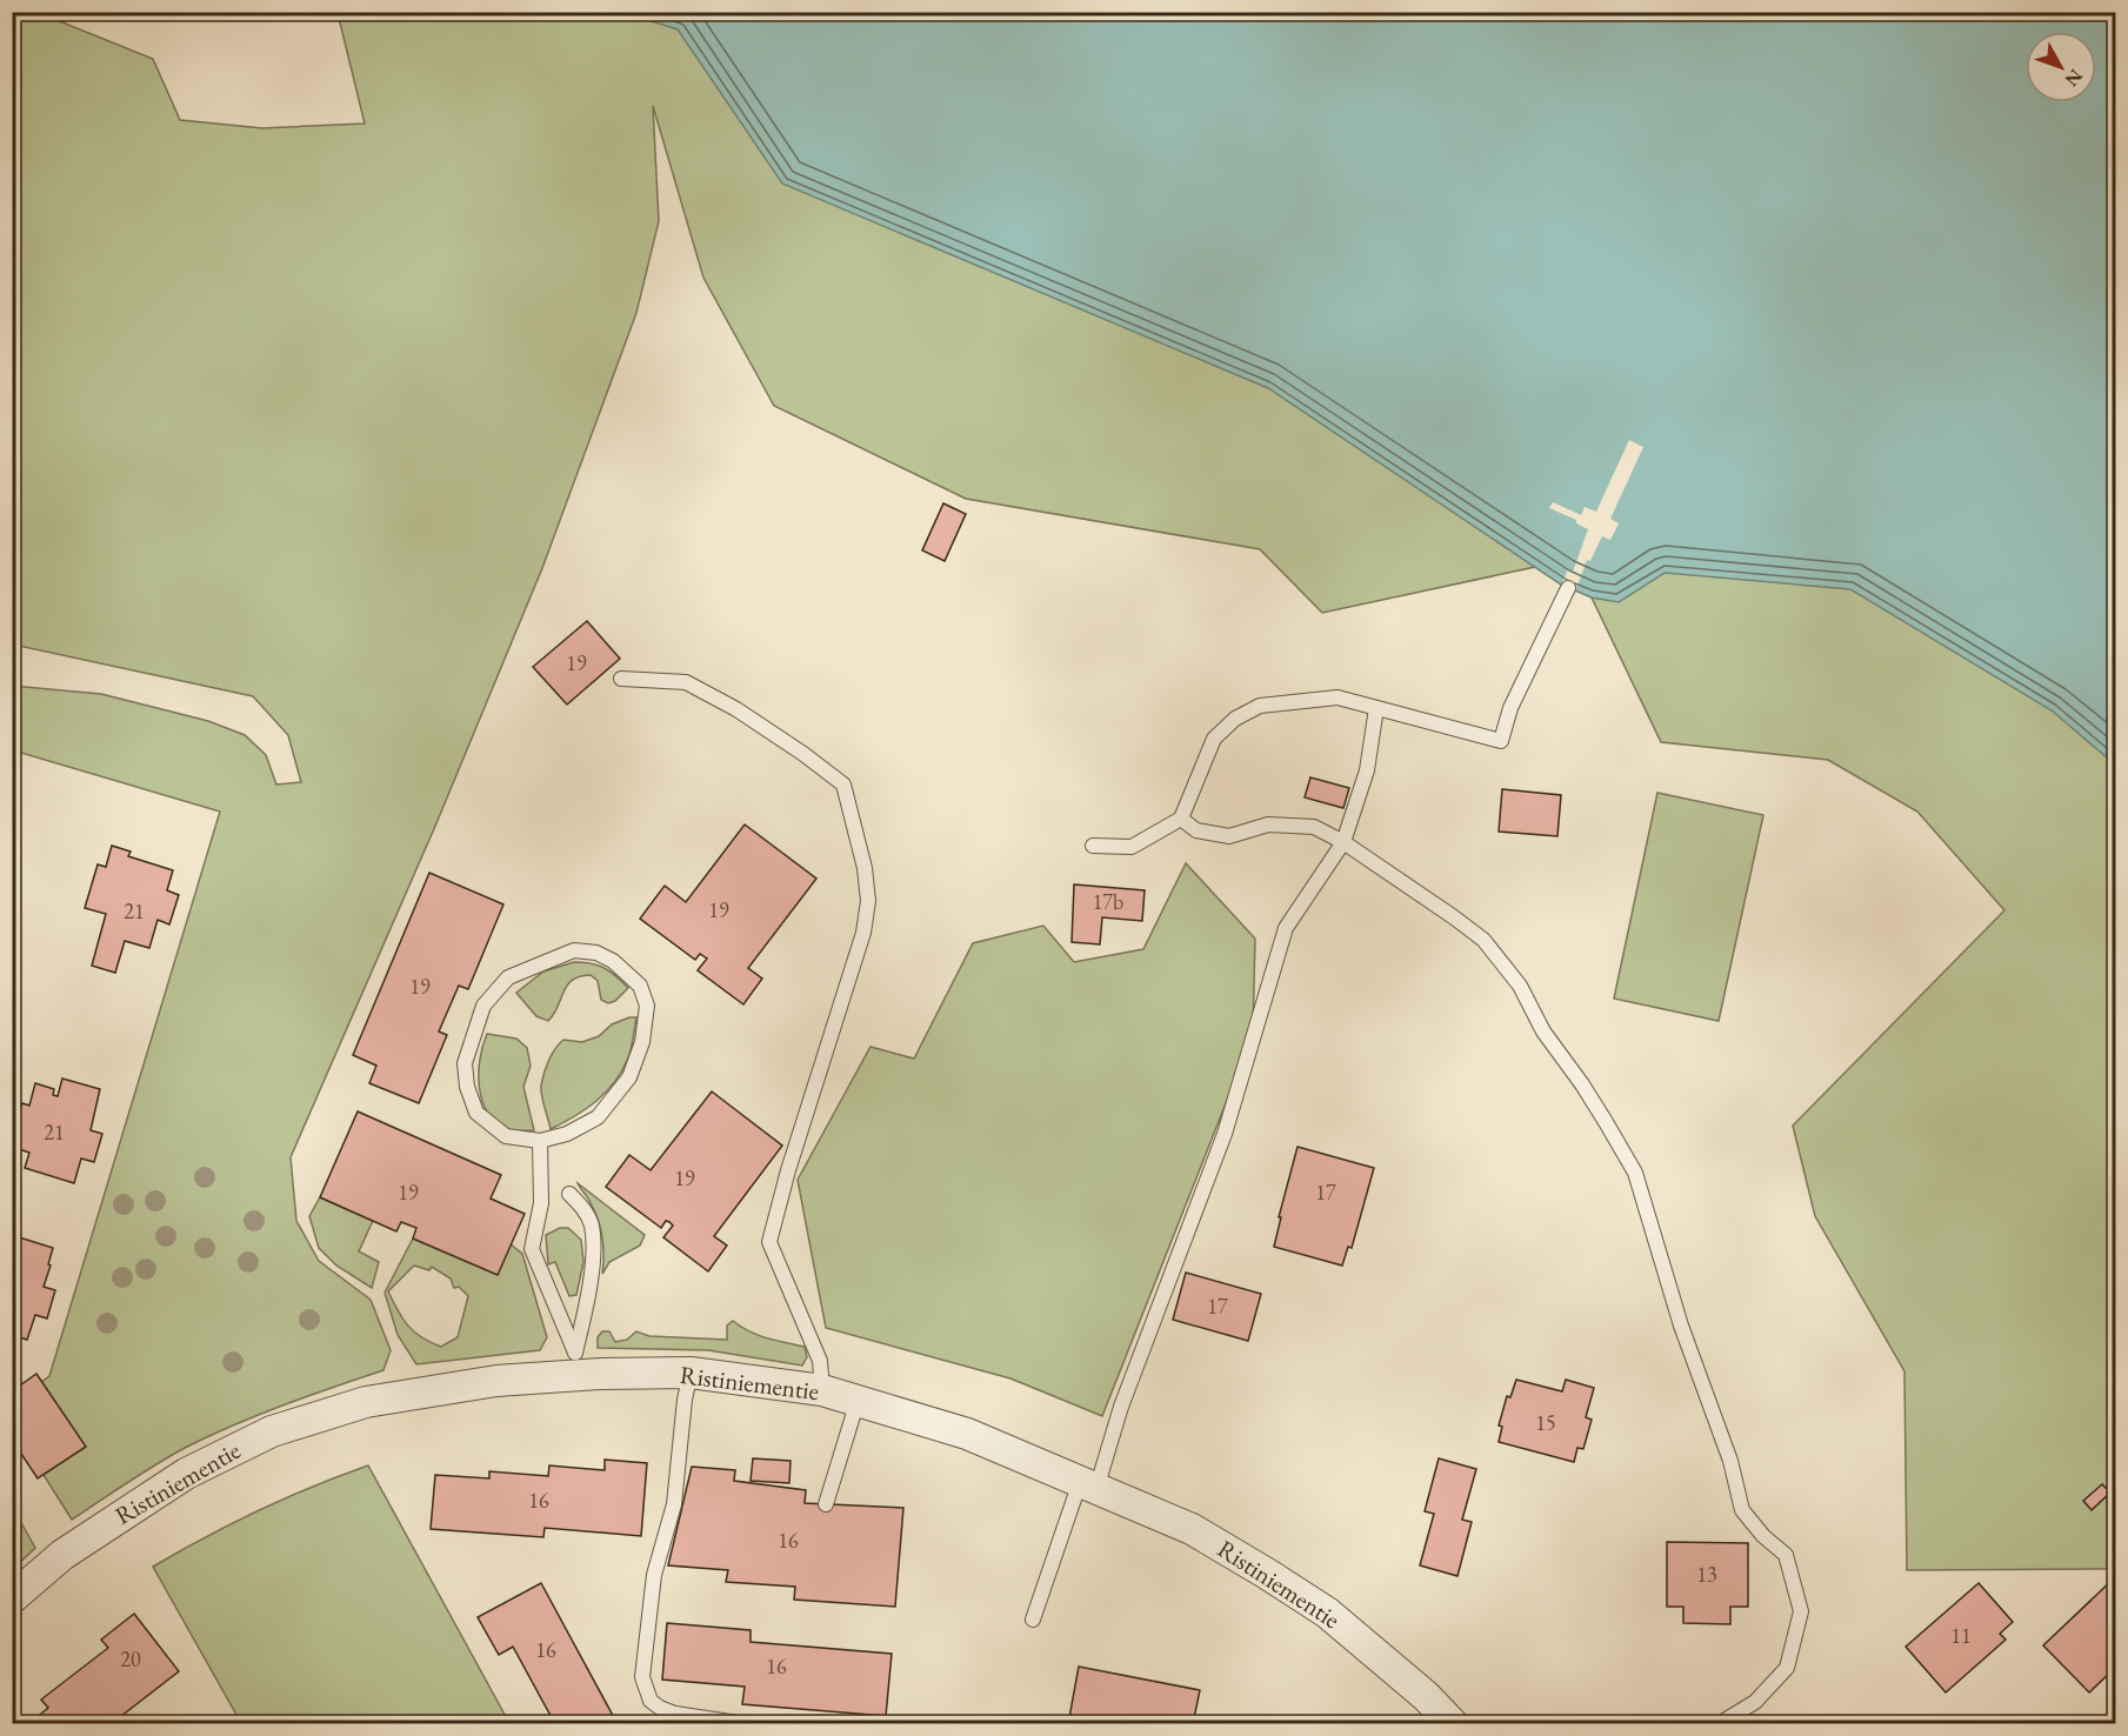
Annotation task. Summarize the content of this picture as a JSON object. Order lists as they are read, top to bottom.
{
  "streets": {
    "street": ["Ristiniementie"]
  },
  "house_numbers": [
    "19",
    "17b",
    "19",
    "21",
    "19",
    "21",
    "19",
    "19",
    "17",
    "17",
    "15",
    "16",
    "16",
    "13",
    "11",
    "16",
    "20",
    "16"
  ],
  "north": "bottom right"
}
